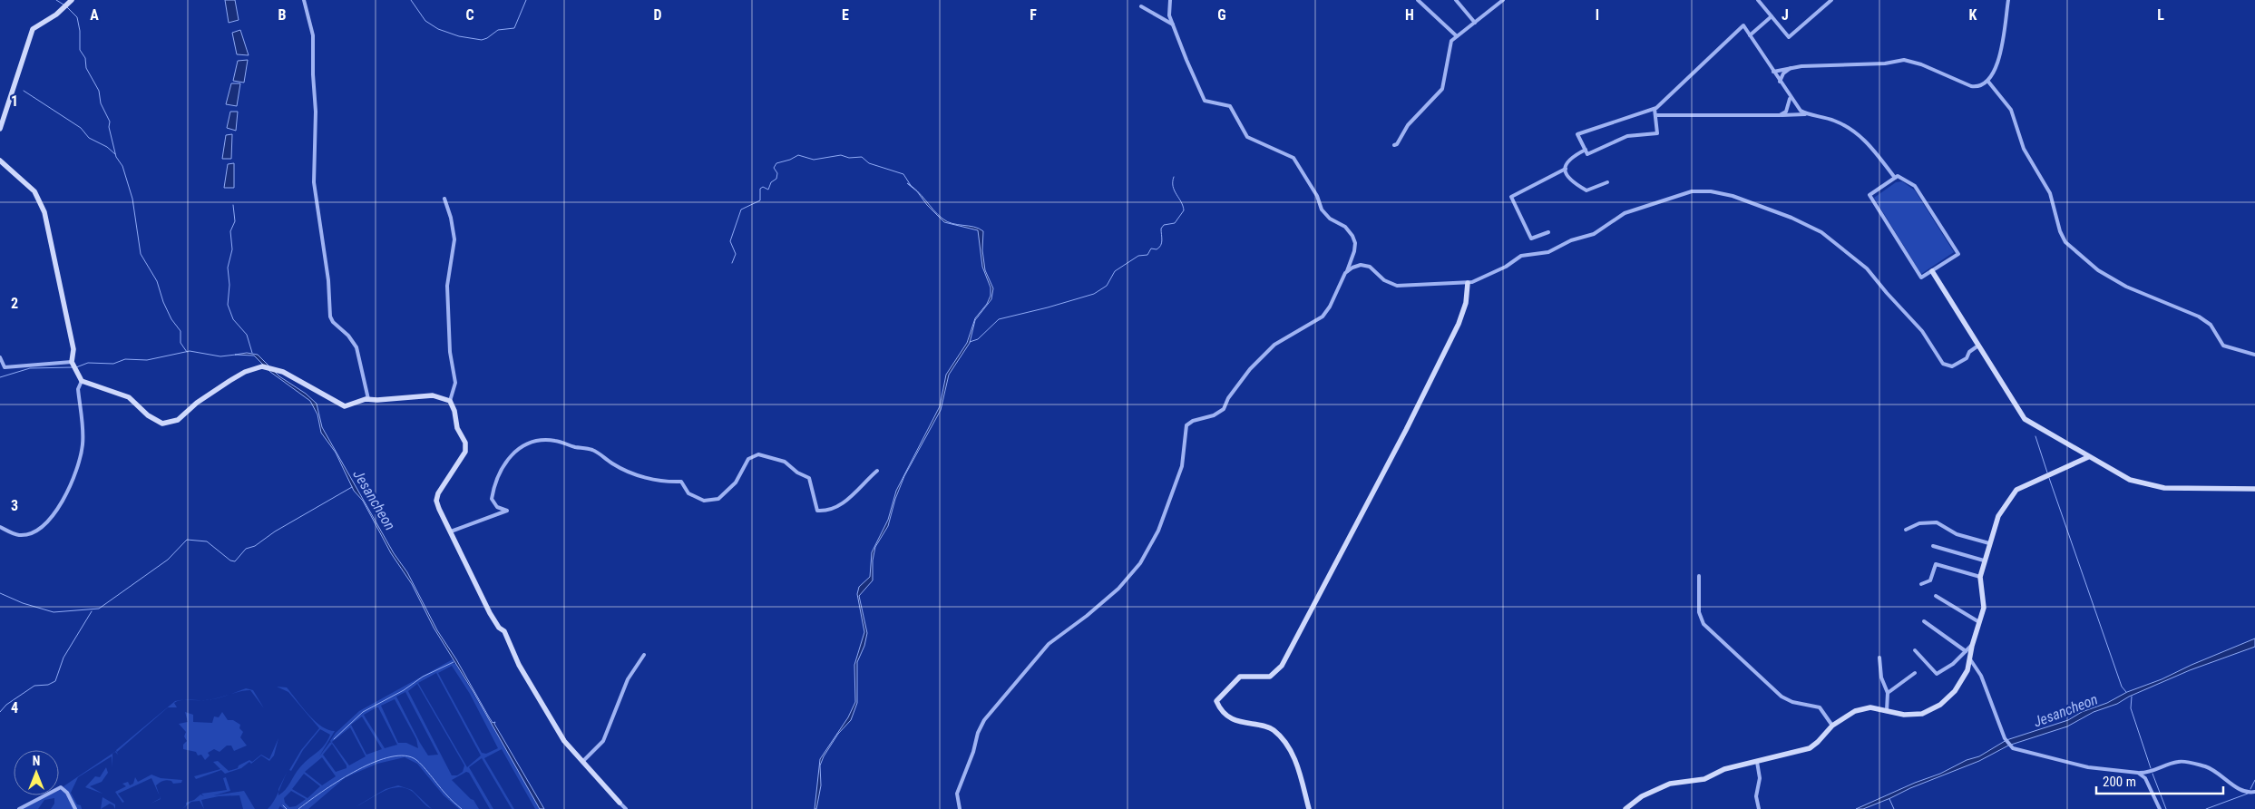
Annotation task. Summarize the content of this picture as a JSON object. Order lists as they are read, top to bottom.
{
  "water": ["Jesancheon"],
  "scale_bar": "200 m",
  "north": "top",
  "grid": {
    "columns": [
      "A",
      "B",
      "C",
      "D",
      "E",
      "F",
      "G",
      "H",
      "I",
      "J",
      "K",
      "L"
    ],
    "rows": [
      "1",
      "2",
      "3",
      "4"
    ]
  }
}
